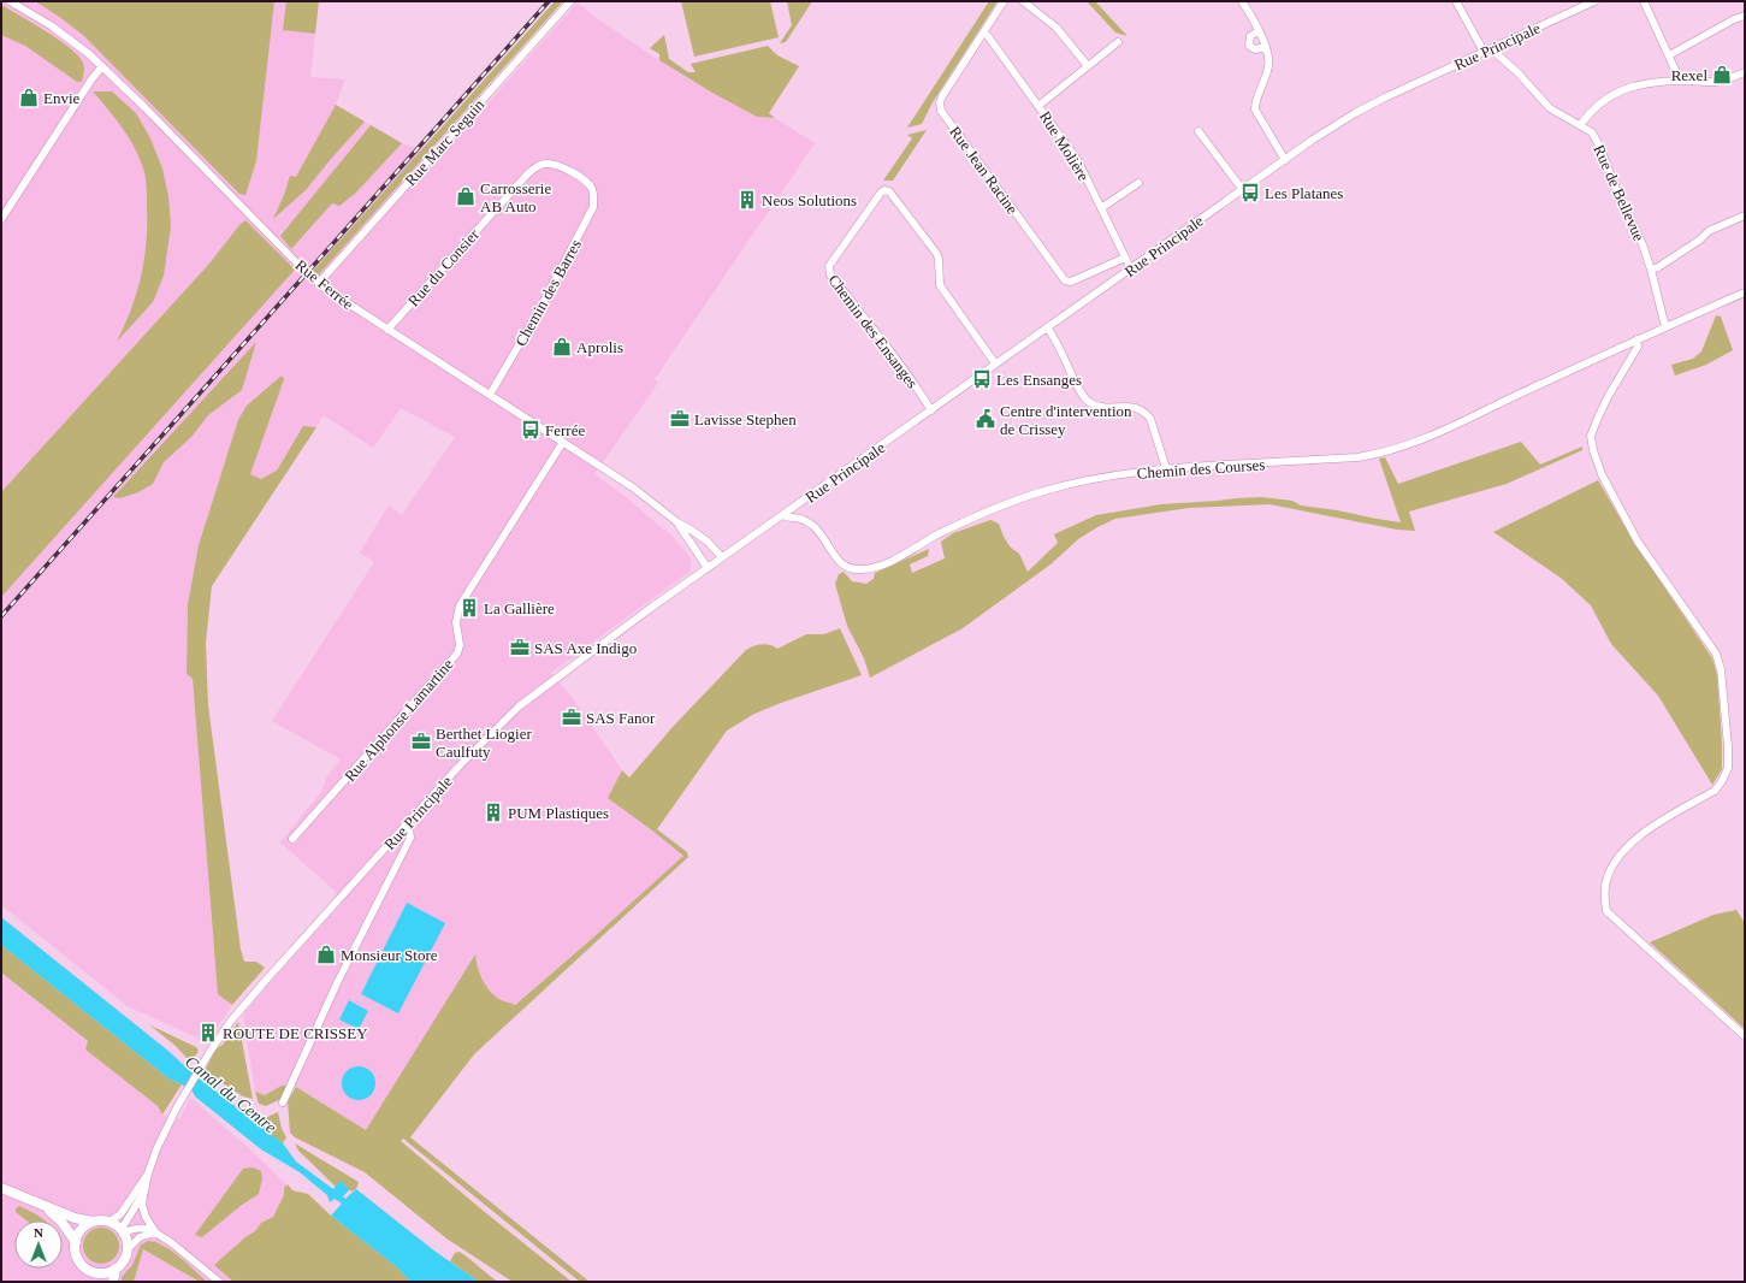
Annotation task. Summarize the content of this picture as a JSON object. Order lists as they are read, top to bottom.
{
  "streets": {
    "street": [
      "Rue Principale",
      "Rue Marc Seguin",
      "Rue Molière",
      "Rue Jean Racine",
      "Rue de Bellevue",
      "Rue du Consier",
      "Rue Ferrée",
      "Chemin des Barres",
      "Chemin des Ensanges",
      "Chemin des Courses",
      "Rue Alphonse Lamartine"
    ]
  },
  "crossings": [
    ["Rue Principale", "Rue Molière"],
    ["Rue Principale", "Rue de Bellevue"],
    ["Rue Principale", "Rue Ferrée"],
    ["Rue Principale", "Chemin des Ensanges"],
    ["Rue Principale", "Chemin des Courses"],
    ["Rue Marc Seguin", "Rue Ferrée"],
    ["Rue Molière", "Rue Jean Racine"],
    ["Rue de Bellevue", "Chemin des Courses"],
    ["Rue du Consier", "Rue Ferrée"],
    ["Rue du Consier", "Chemin des Barres"],
    ["Rue Ferrée", "Chemin des Barres"],
    ["Rue Ferrée", "Rue Alphonse Lamartine"]
  ],
  "water": ["Canal du Centre"],
  "places": {
    "shop": [
      "Rexel",
      "Envie",
      "Carrosserie AB Auto",
      "Aprolis",
      "Monsieur Store"
    ],
    "bus stop": ["Les Platanes", "Les Ensanges", "Ferrée"],
    "building": [
      "Neos Solutions",
      "La Gallière",
      "PUM Plastiques",
      "ROUTE DE CRISSEY"
    ],
    "office": [
      "Lavisse Stephen",
      "SAS Axe Indigo",
      "SAS Fanor",
      "Berthet Liogier Caulfuty"
    ],
    "public building": ["Centre d'intervention de Crissey"]
  },
  "north": "top"
}
